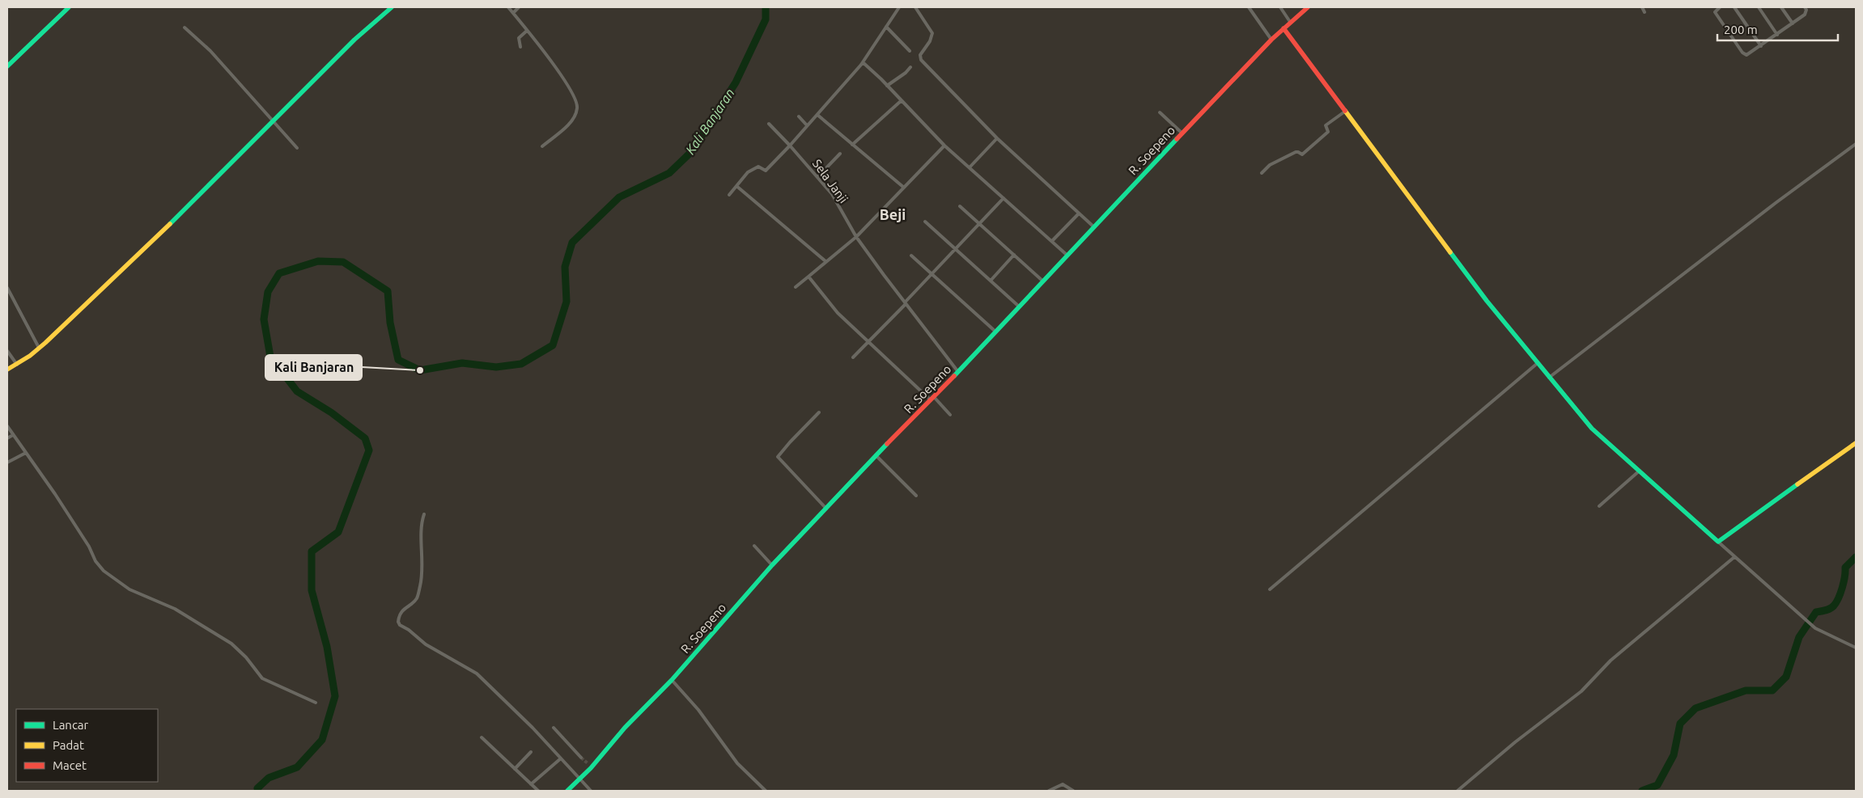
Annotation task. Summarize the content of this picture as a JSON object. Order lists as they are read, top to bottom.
{
  "streets": {
    "street": ["R. Soepeno", "Sela Janji"]
  },
  "crossings": [
    ["R. Soepeno", "Sela Janji"]
  ],
  "districts": ["Beji"],
  "water": ["Kali Banjaran"],
  "places": ["Kali Banjaran"],
  "legend": ["Lancar", "Padat", "Macet"],
  "scale_bar": "200 m"
}
